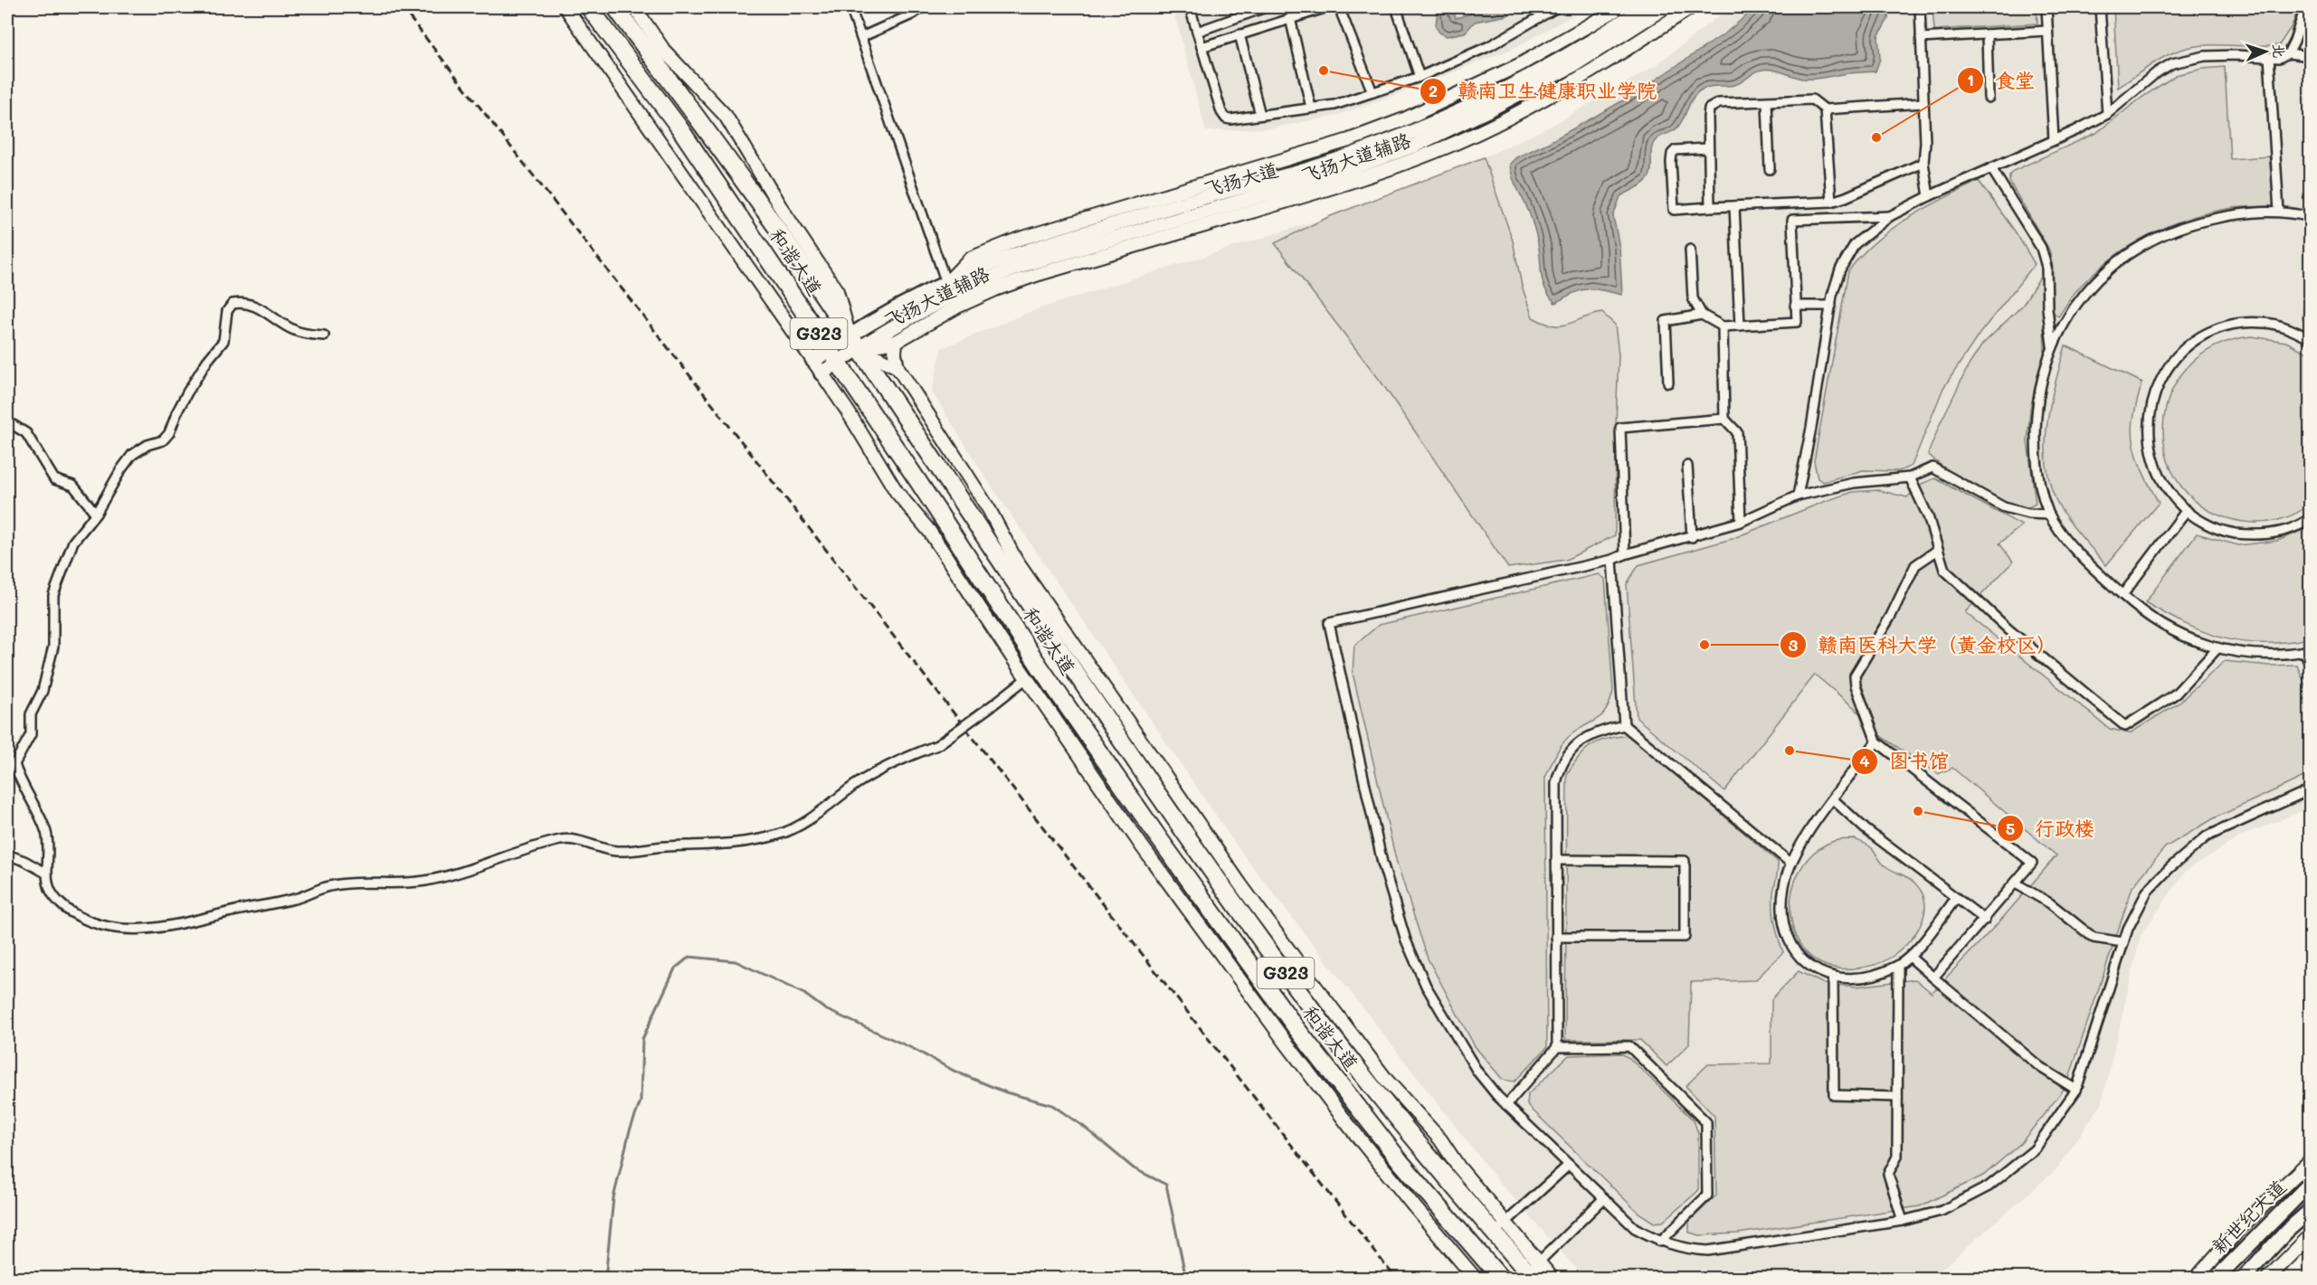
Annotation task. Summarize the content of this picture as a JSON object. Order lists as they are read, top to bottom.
{
  "streets": {
    "highway": ["和谐大道", "G323"],
    "main road": ["飞扬大道", "新世纪大道"],
    "street": ["飞扬大道辅路"]
  },
  "crossings": [
    ["飞扬大道辅路", "飞扬大道"],
    ["飞扬大道辅路", "和谐大道"],
    ["飞扬大道辅路", "G323"],
    ["飞扬大道", "和谐大道"],
    ["飞扬大道", "G323"],
    ["和谐大道", "G323"]
  ],
  "places": [
    "赣南卫生健康职业学院",
    "食堂",
    "赣南医科大学（黄金校区）",
    "图书馆",
    "行政楼"
  ],
  "north": "right"
}
